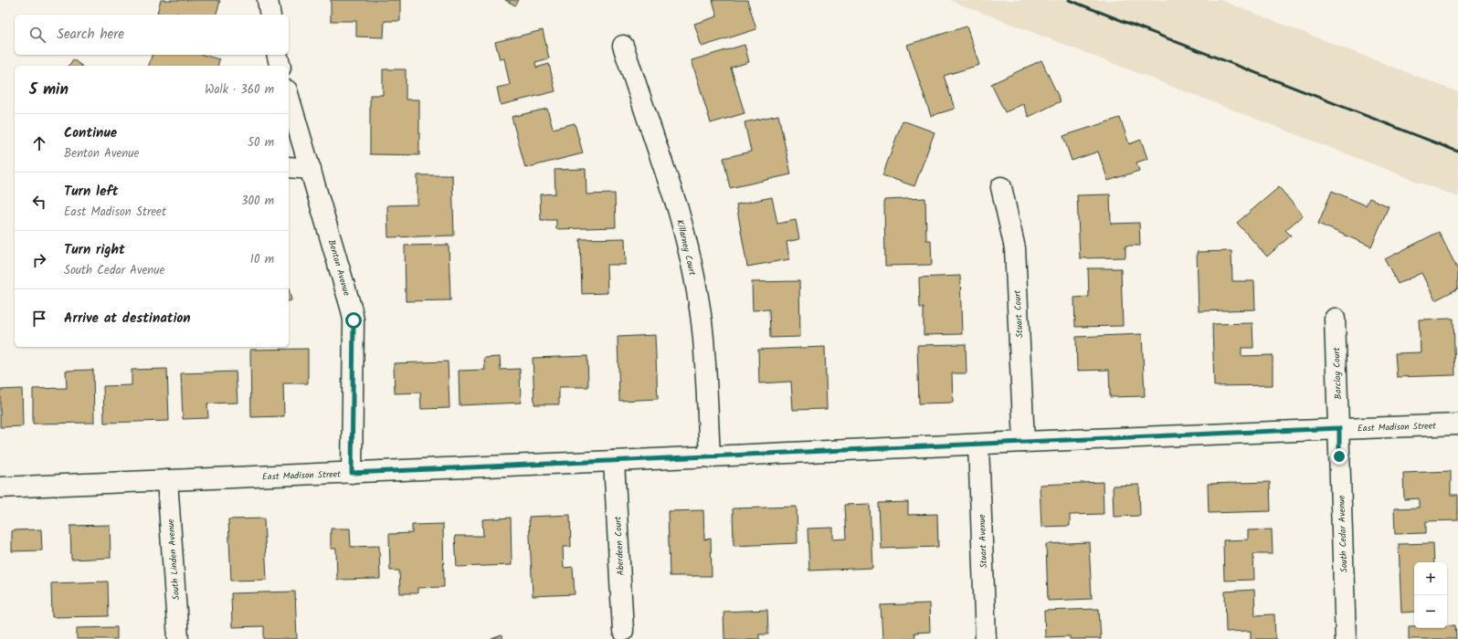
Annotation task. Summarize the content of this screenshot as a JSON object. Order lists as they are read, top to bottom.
{
  "streets": {
    "street": [
      "Killarney Court",
      "Benton Avenue",
      "Stuart Court",
      "Barclay Court",
      "East Madison Street",
      "South Cedar Avenue",
      "Stuart Avenue",
      "Aberdeen Court",
      "South Linden Avenue"
    ]
  },
  "crossings": [
    ["Killarney Court", "East Madison Street"],
    ["Benton Avenue", "East Madison Street"],
    ["Stuart Court", "East Madison Street"],
    ["Barclay Court", "East Madison Street"],
    ["Barclay Court", "South Cedar Avenue"],
    ["East Madison Street", "South Cedar Avenue"],
    ["East Madison Street", "Stuart Avenue"],
    ["East Madison Street", "Aberdeen Court"],
    ["East Madison Street", "South Linden Avenue"]
  ],
  "page": {
    "search": "Search here",
    "heading": ["5 min", "Walk · 360 m"],
    "list": [
      ["Continue", "Benton Avenue", "50 m"],
      ["Turn left", "East Madison Street", "300 m"],
      ["Turn right", "South Cedar Avenue", "10 m"],
      "Arrive at destination"
    ],
    "map_buttons": ["+", "−"]
  }
}
